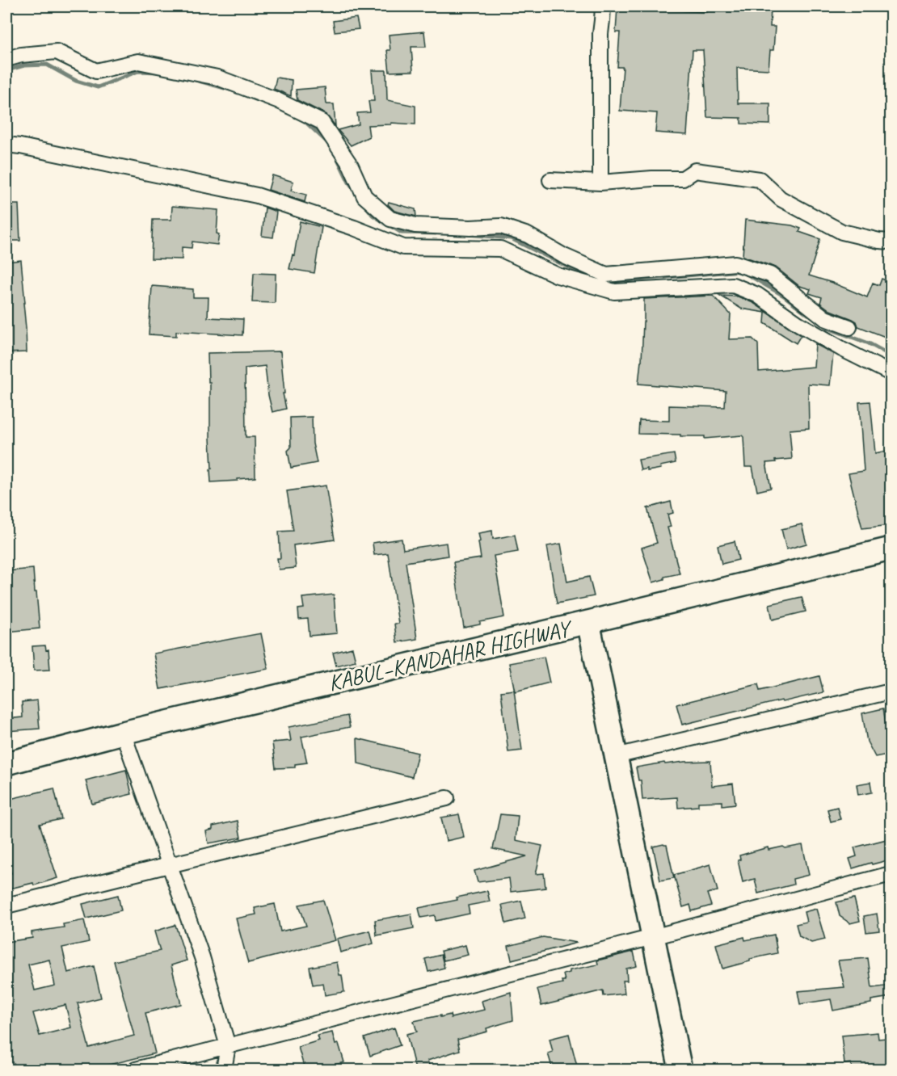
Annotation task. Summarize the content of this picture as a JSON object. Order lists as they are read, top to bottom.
{
  "streets": {
    "main road": ["KABUL–KANDAHAR HIGHWAY"]
  }
}
